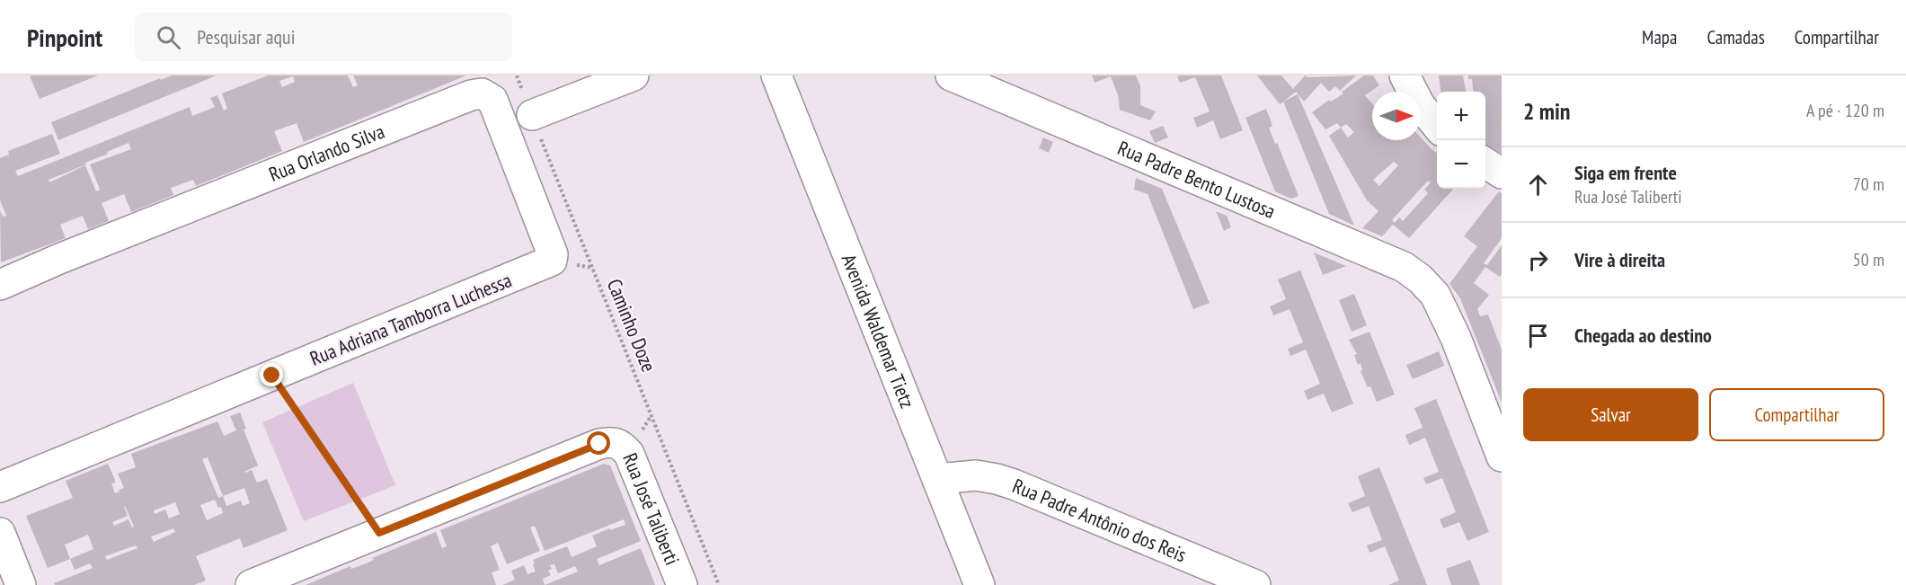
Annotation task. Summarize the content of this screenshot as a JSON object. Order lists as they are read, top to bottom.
{
  "streets": {
    "street": [
      "Rua Orlando Silva",
      "Rua Padre Bento Lustosa",
      "Rua Adriana Tamborra Luchessa",
      "Avenida Waldemar Tietz",
      "Rua José Taliberti",
      "Rua Padre Antônio dos Reis"
    ],
    "path": ["Caminho Doze"]
  },
  "crossings": [
    ["Rua Orlando Silva", "Rua Adriana Tamborra Luchessa"],
    ["Avenida Waldemar Tietz", "Rua Padre Antônio dos Reis"]
  ],
  "north": "right",
  "page": {
    "header": "Pinpoint",
    "search": "Pesquisar aqui",
    "nav": ["Mapa", "Camadas", "Compartilhar"],
    "heading": ["2 min", "A pé · 120 m"],
    "map_buttons": ["+", "−"],
    "list": [
      ["Siga em frente", "Rua José Taliberti", "70 m"],
      ["Vire à direita", "50 m"],
      "Chegada ao destino"
    ],
    "buttons": ["Salvar", "Compartilhar"]
  }
}
